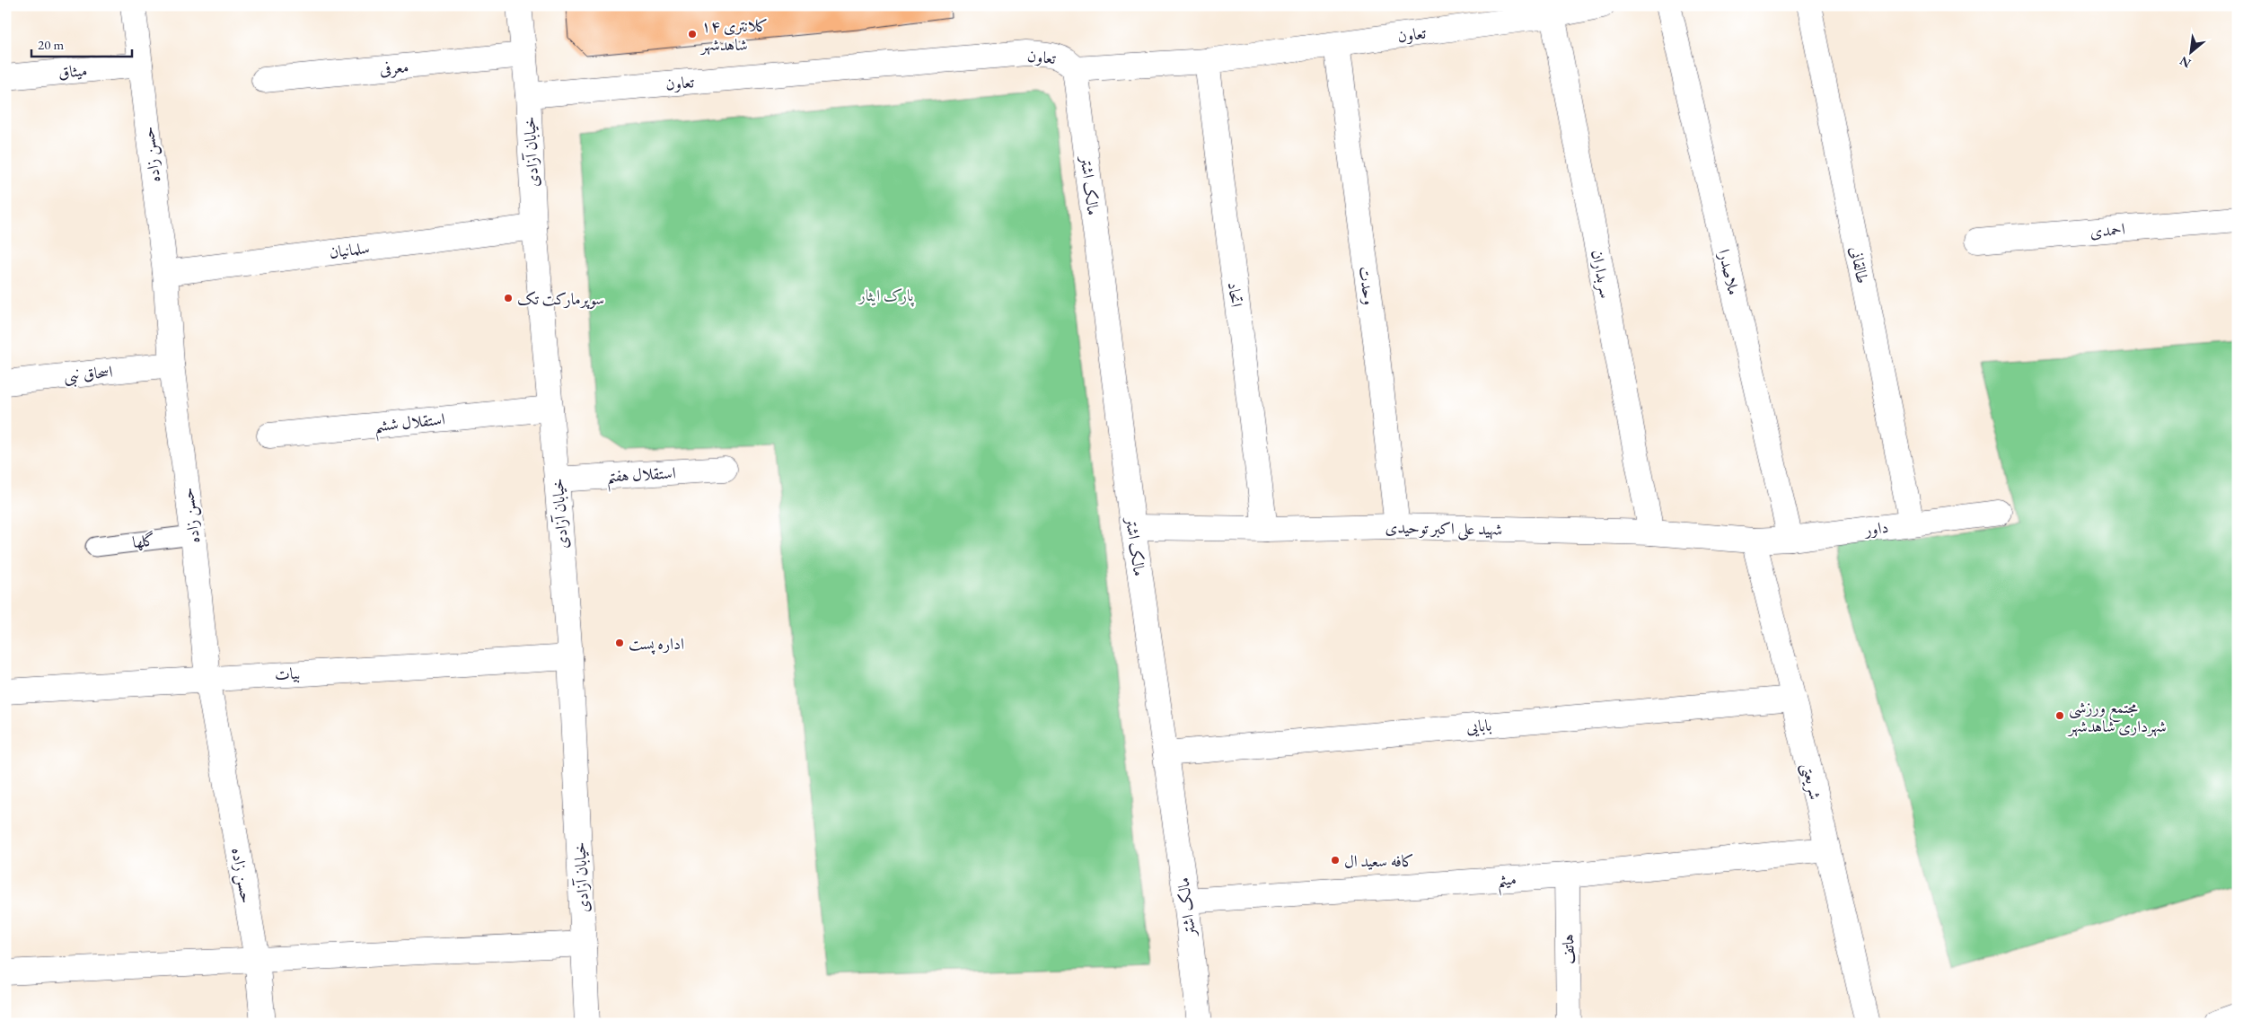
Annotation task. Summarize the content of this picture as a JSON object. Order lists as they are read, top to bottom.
{
  "streets": {
    "street": [
      "تعاون",
      "معرفی",
      "میثاق",
      "خیابان آزادی",
      "حسن زاده",
      "مالک اشتر",
      "احمدی",
      "سلمانیان",
      "طالقانی",
      "ملاصدرا",
      "سربداران",
      "وحدت",
      "اتحاد",
      "اسحاق نبی",
      "استقلال ششم",
      "استقلال هفتم",
      "شهید علی اکبر توحیدی",
      "داور",
      "بیات",
      "بابایی",
      "شریعتی",
      "میثم",
      "هاتف"
    ],
    "lane": ["گلها"]
  },
  "crossings": [
    ["تعاون", "خیابان آزادی"],
    ["تعاون", "مالک اشتر"],
    ["تعاون", "سربداران"],
    ["تعاون", "وحدت"],
    ["تعاون", "اتحاد"],
    ["معرفی", "خیابان آزادی"],
    ["میثاق", "حسن زاده"],
    ["خیابان آزادی", "سلمانیان"],
    ["خیابان آزادی", "استقلال ششم"],
    ["خیابان آزادی", "استقلال هفتم"],
    ["خیابان آزادی", "بیات"],
    ["حسن زاده", "سلمانیان"],
    ["حسن زاده", "اسحاق نبی"],
    ["حسن زاده", "گلها"],
    ["حسن زاده", "بیات"],
    ["مالک اشتر", "شهید علی اکبر توحیدی"],
    ["مالک اشتر", "بابایی"],
    ["مالک اشتر", "میثم"],
    ["طالقانی", "داور"],
    ["ملاصدرا", "داور"],
    ["سربداران", "شهید علی اکبر توحیدی"],
    ["وحدت", "شهید علی اکبر توحیدی"],
    ["اتحاد", "شهید علی اکبر توحیدی"],
    ["شهید علی اکبر توحیدی", "داور"],
    ["شهید علی اکبر توحیدی", "شریعتی"],
    ["داور", "شریعتی"],
    ["بابایی", "شریعتی"],
    ["شریعتی", "میثم"],
    ["میثم", "هاتف"]
  ],
  "parks": ["پارک ایثار"],
  "places": [
    "کلانتری ۱۴ شاهد‌شهر",
    "سوپرمارکت تک",
    "اداره پست",
    "مجتمع ورزشی شهرداری شاهد‌شهر",
    "کافه سعید ال"
  ],
  "scale_bar": "20 m",
  "north": "bottom left"
}
